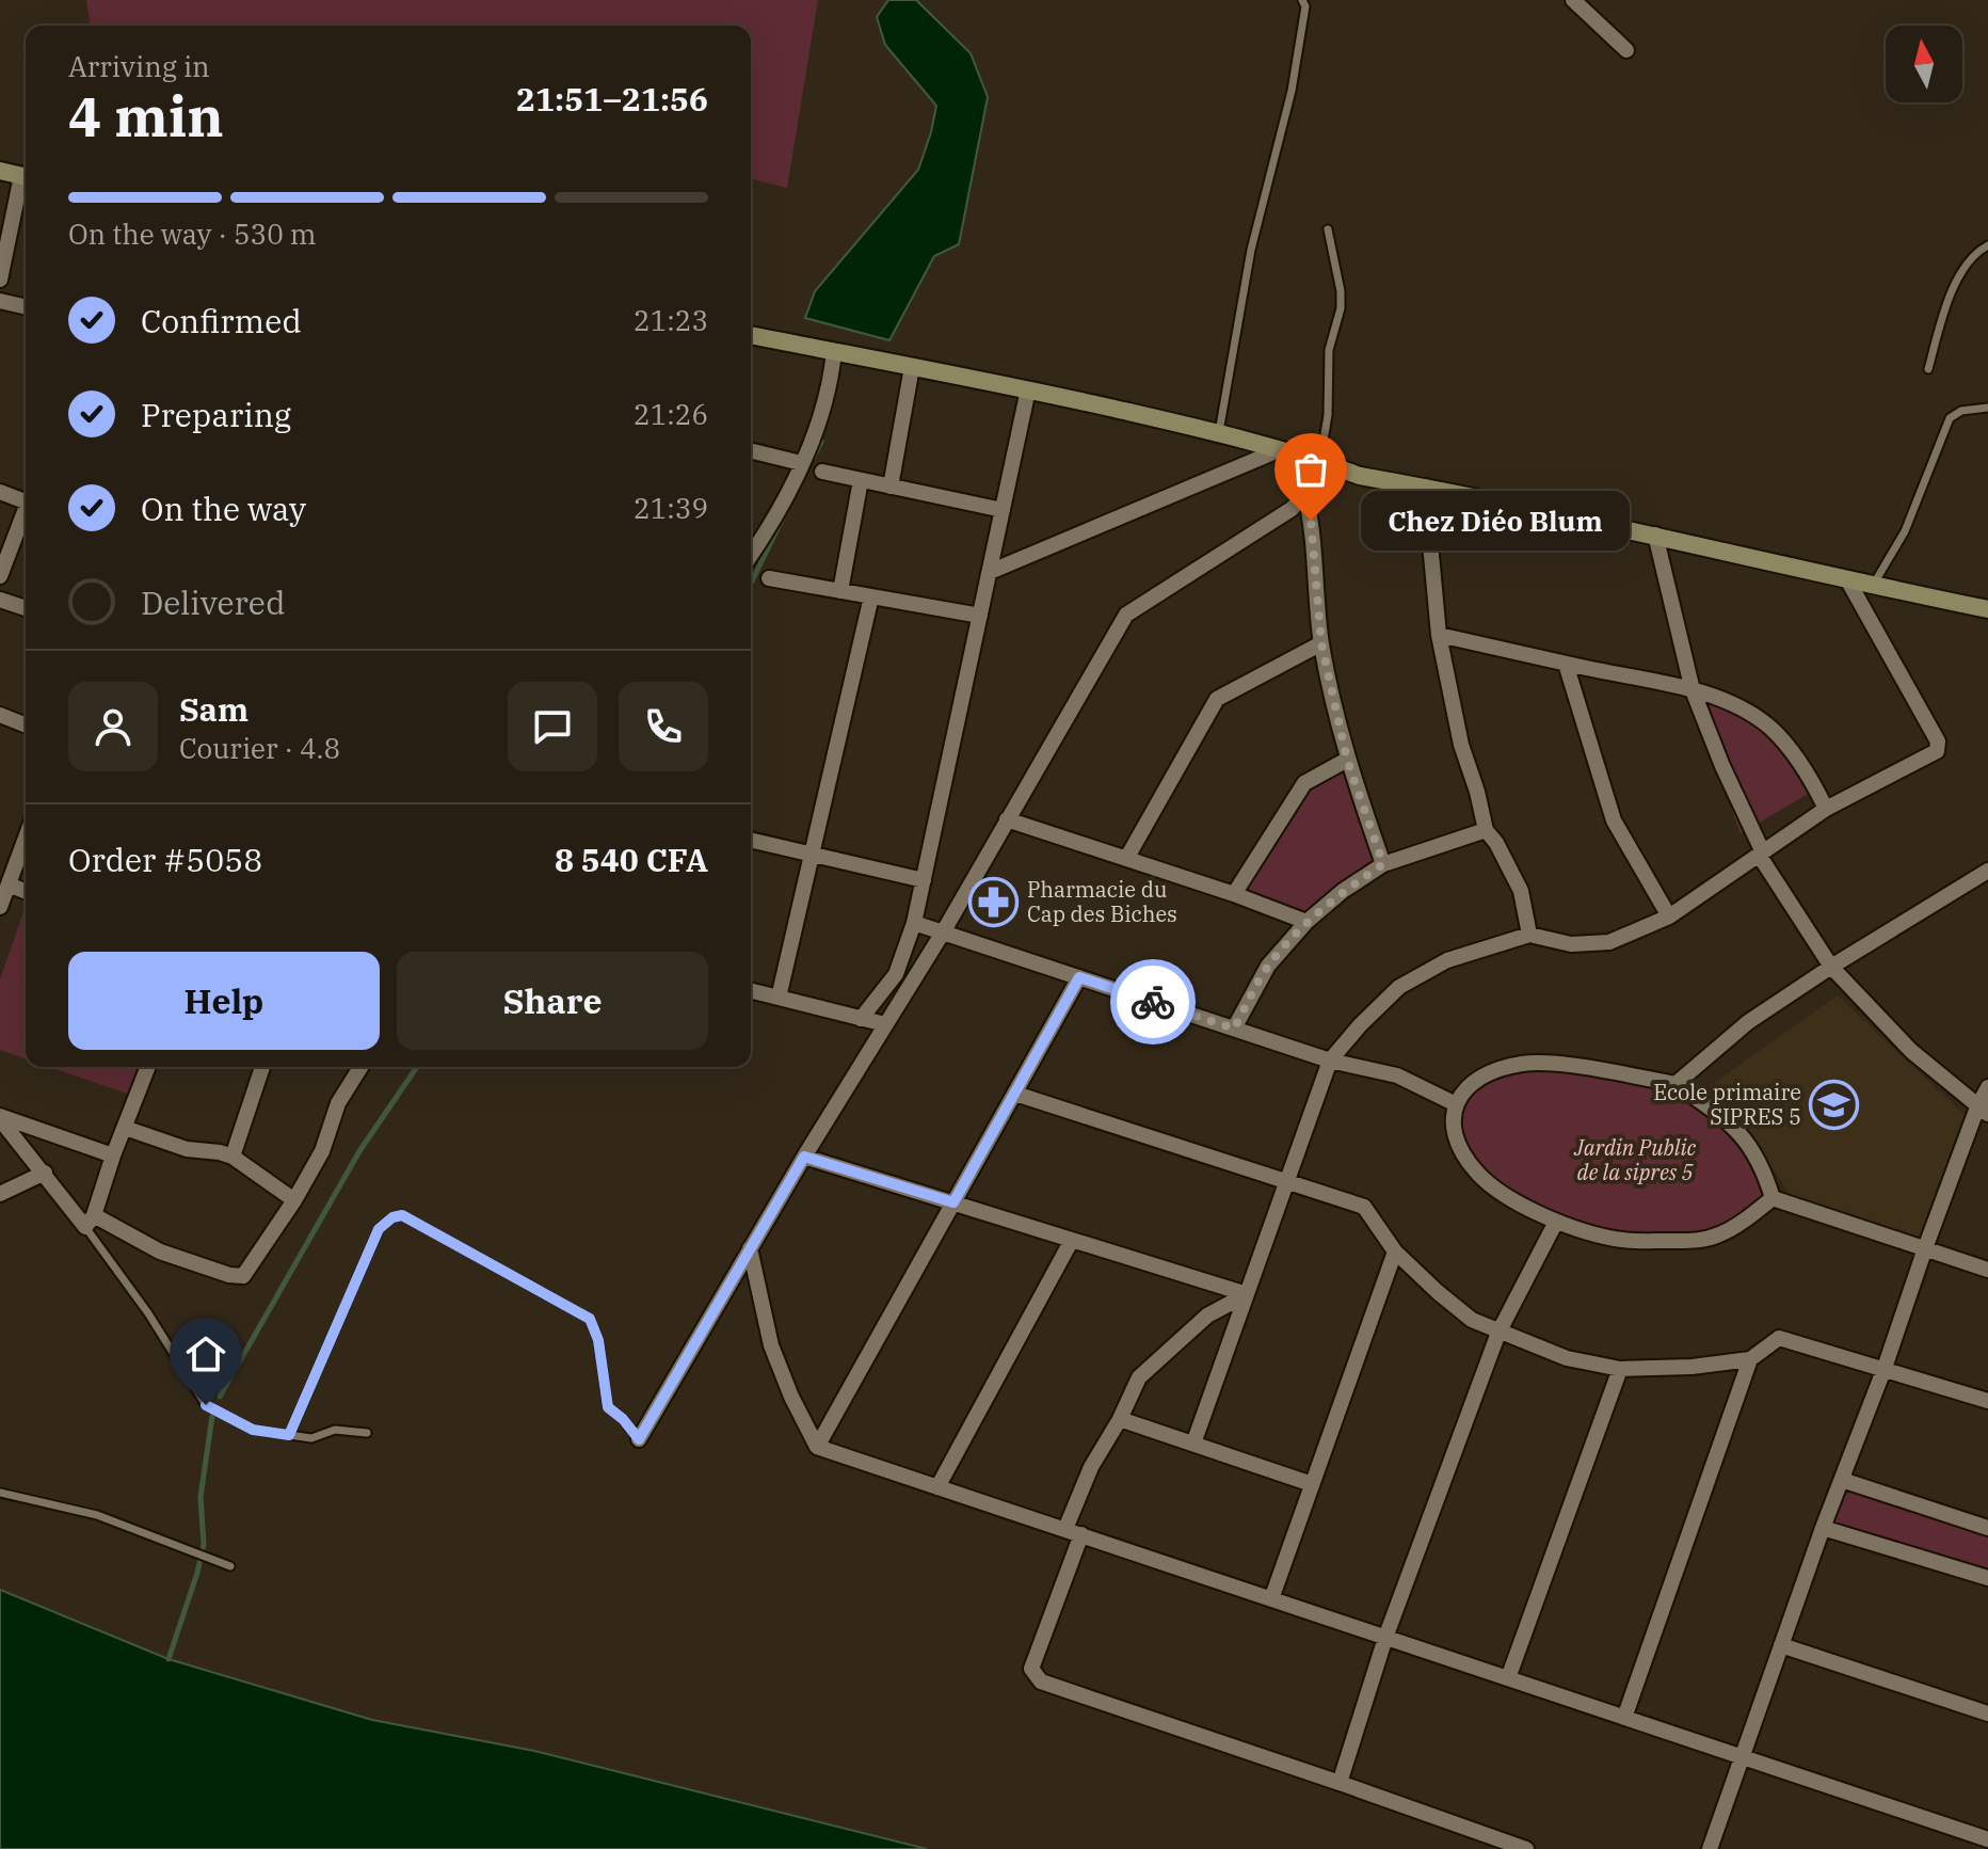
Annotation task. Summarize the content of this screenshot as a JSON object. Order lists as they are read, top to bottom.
{
  "parks": ["Jardin Public de la sipres 5"],
  "places": {
    "other": ["Chez Diéo Blum"],
    "pharmacy": ["Pharmacie du Cap des Biches"],
    "school or university": ["Ecole primaire SIPRES 5"]
  },
  "north": "top",
  "page": {
    "heading": ["4 min", "Arriving in", "21:51–21:56"],
    "panel": [
      "Sam",
      "Courier · 4.8",
      "Order #5058",
      "8 540 CFA"
    ],
    "bar": "On the way · 530 m",
    "list": [
      ["Confirmed", "21:23"],
      ["Preparing", "21:26"],
      ["On the way", "21:39"],
      "Delivered"
    ],
    "bubble": "Chez Diéo Blum",
    "buttons": ["Help", "Share"]
  }
}
